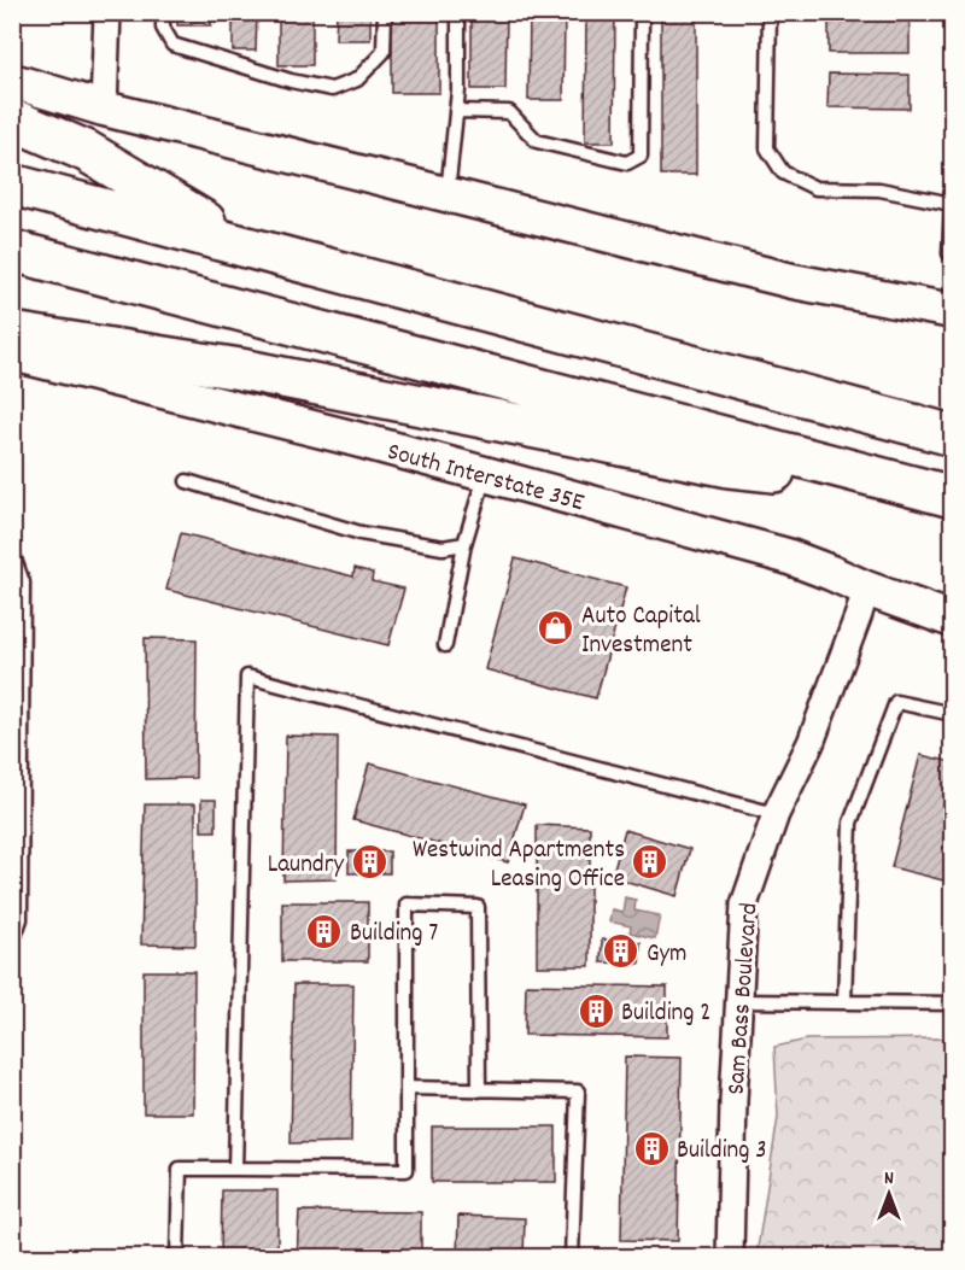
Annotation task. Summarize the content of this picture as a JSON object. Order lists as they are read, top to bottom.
{
  "streets": {
    "main road": ["South Interstate 35E"],
    "street": ["Sam Bass Boulevard"]
  },
  "crossings": [
    ["South Interstate 35E", "Sam Bass Boulevard"]
  ],
  "places": {
    "shop": ["Auto Capital Investment"],
    "building": [
      "Laundry",
      "Westwind Apartments Leasing Office",
      "Building 7",
      "Gym",
      "Building 2",
      "Building 3"
    ]
  },
  "north": "top"
}
